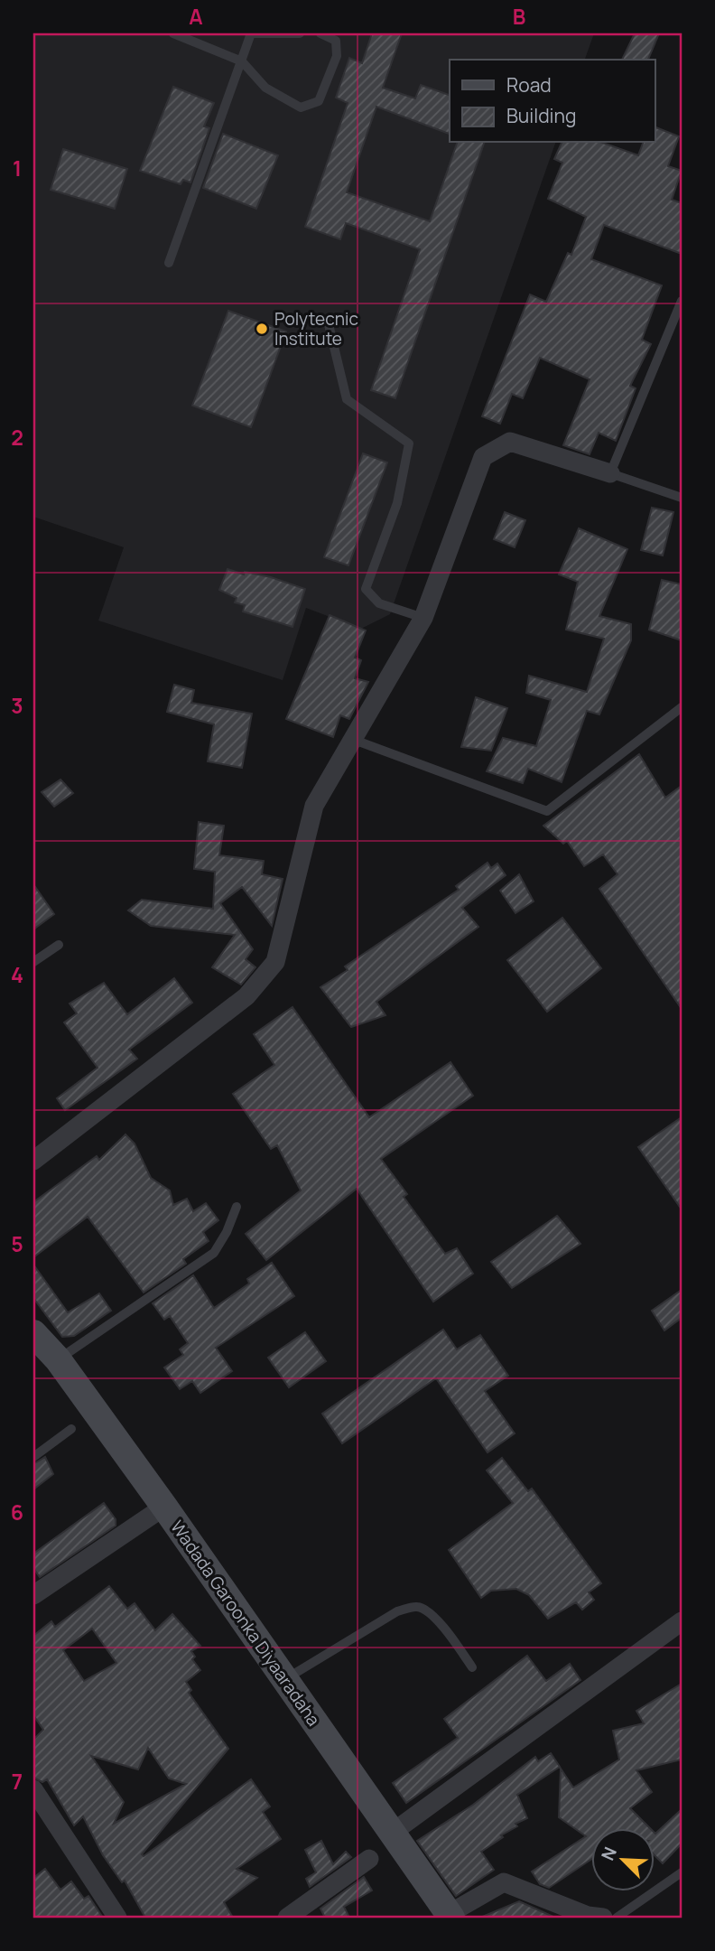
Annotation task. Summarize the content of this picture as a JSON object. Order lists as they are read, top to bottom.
{
  "streets": {
    "main road": ["Wadada Garoonka Diyaaradaha"]
  },
  "places": ["Polytecnic Institute"],
  "legend": ["Road", "Building"],
  "north": "top left",
  "grid": {
    "columns": ["A", "B"],
    "rows": [
      "1",
      "2",
      "3",
      "4",
      "5",
      "6",
      "7"
    ]
  }
}
